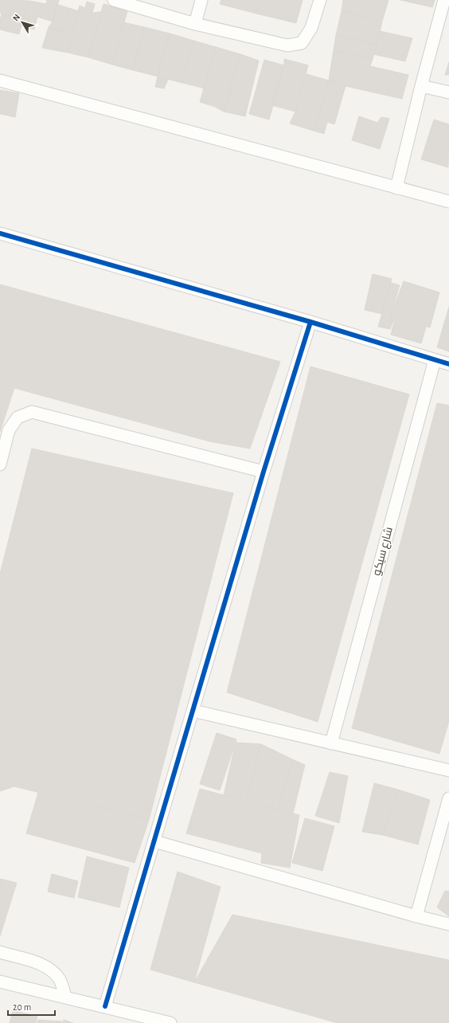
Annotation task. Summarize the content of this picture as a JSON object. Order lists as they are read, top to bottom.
{
  "streets": {
    "street": ["شارع سيكو"]
  },
  "scale_bar": "20 m",
  "north": "top left"
}
